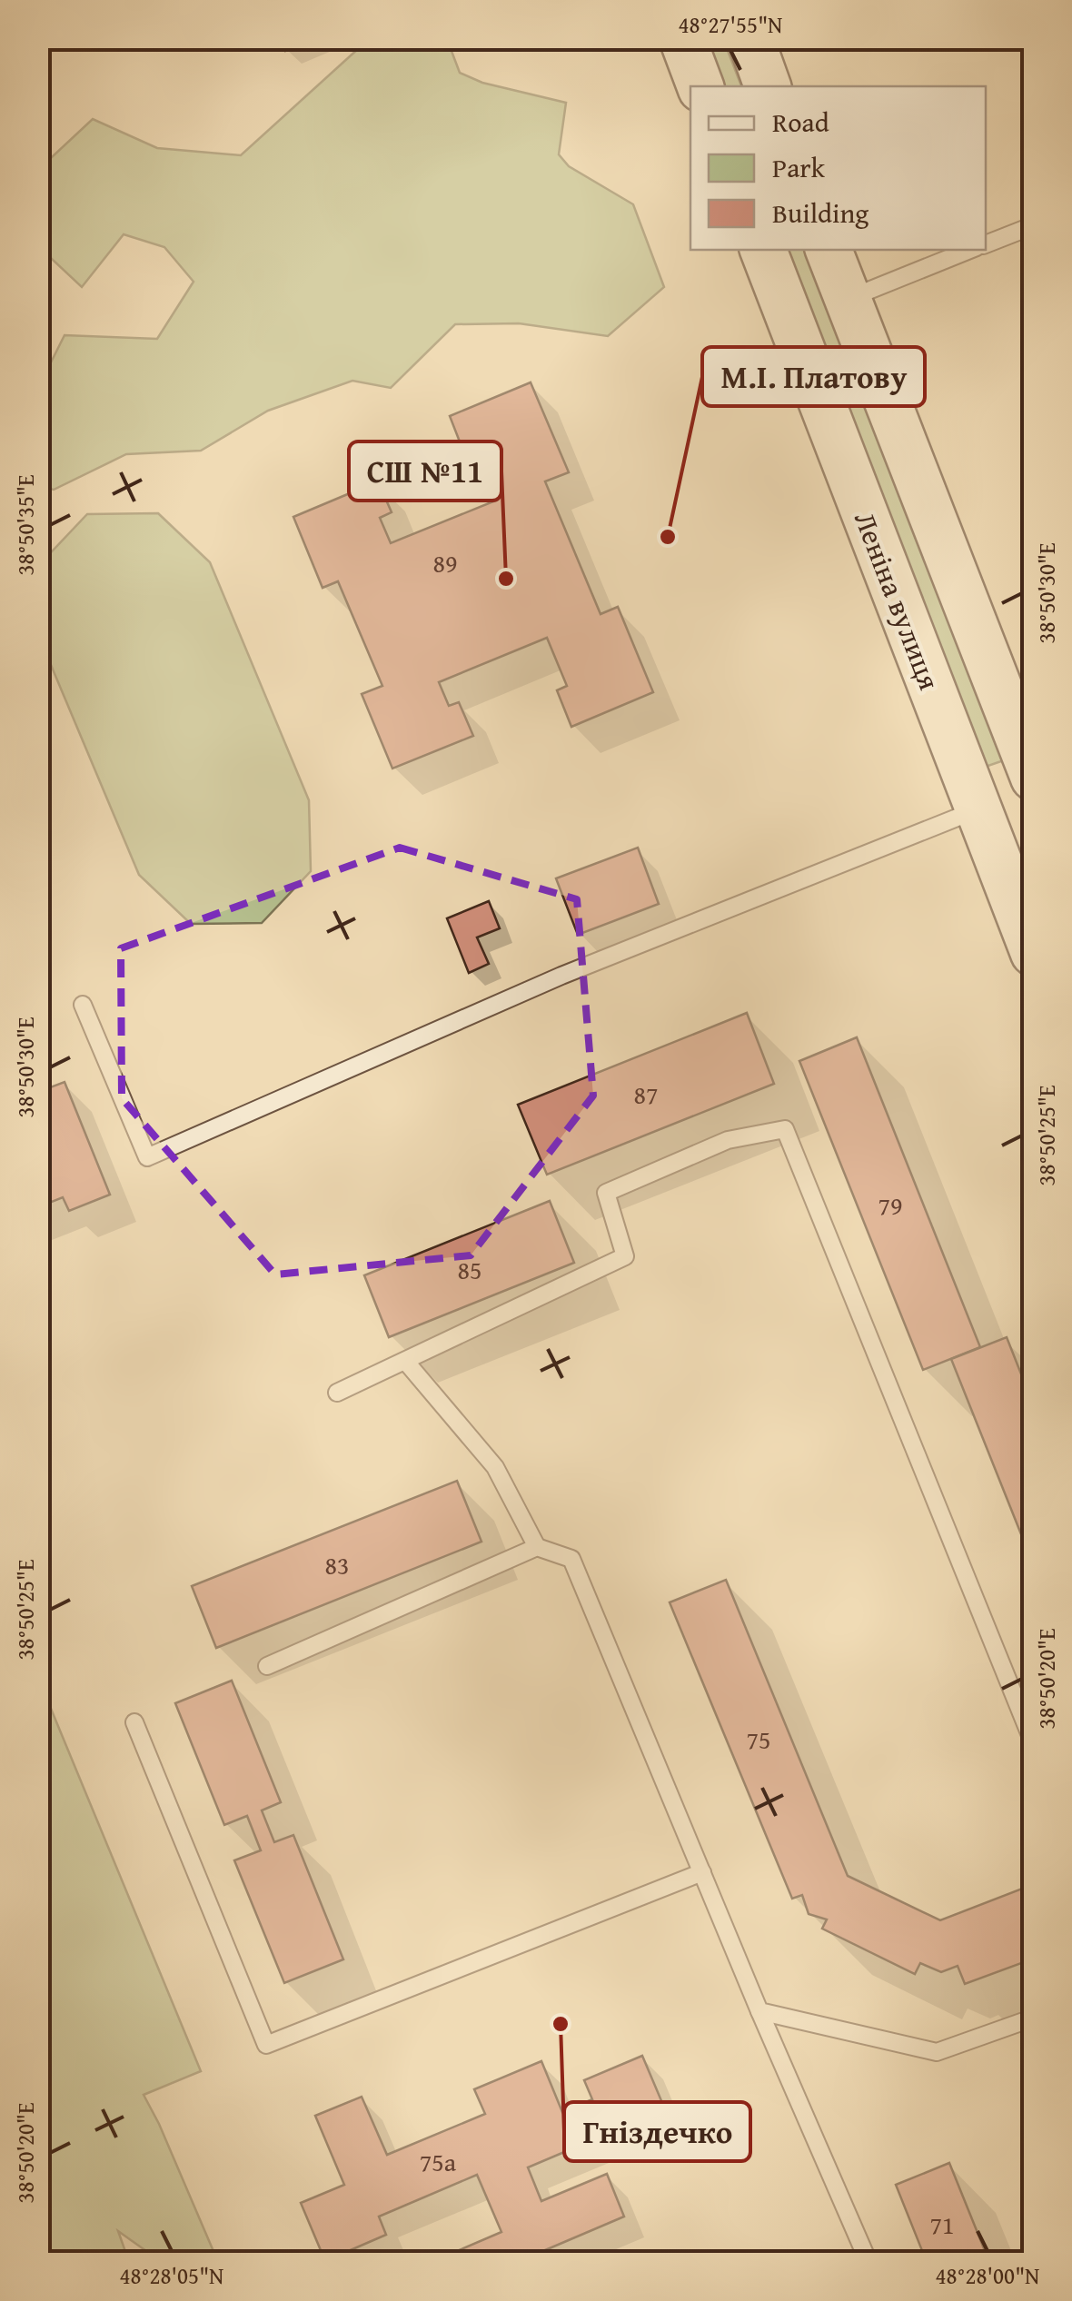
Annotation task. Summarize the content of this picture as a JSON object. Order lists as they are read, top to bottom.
{
  "streets": {
    "street": ["Леніна вулиця"]
  },
  "places": ["М.І. Платову", "СШ №11", "Гніздечко"],
  "house_numbers": [
    "89",
    "87",
    "79",
    "85",
    "83",
    "75",
    "75а",
    "71"
  ],
  "legend": ["Road", "Park", "Building"],
  "coordinates": [
    "48°27'55\"N",
    "38°50'35\"E",
    "38°50'30\"E",
    "38°50'25\"E",
    "38°50'20\"E",
    "48°28'05\"N",
    "48°28'00\"N"
  ]
}
